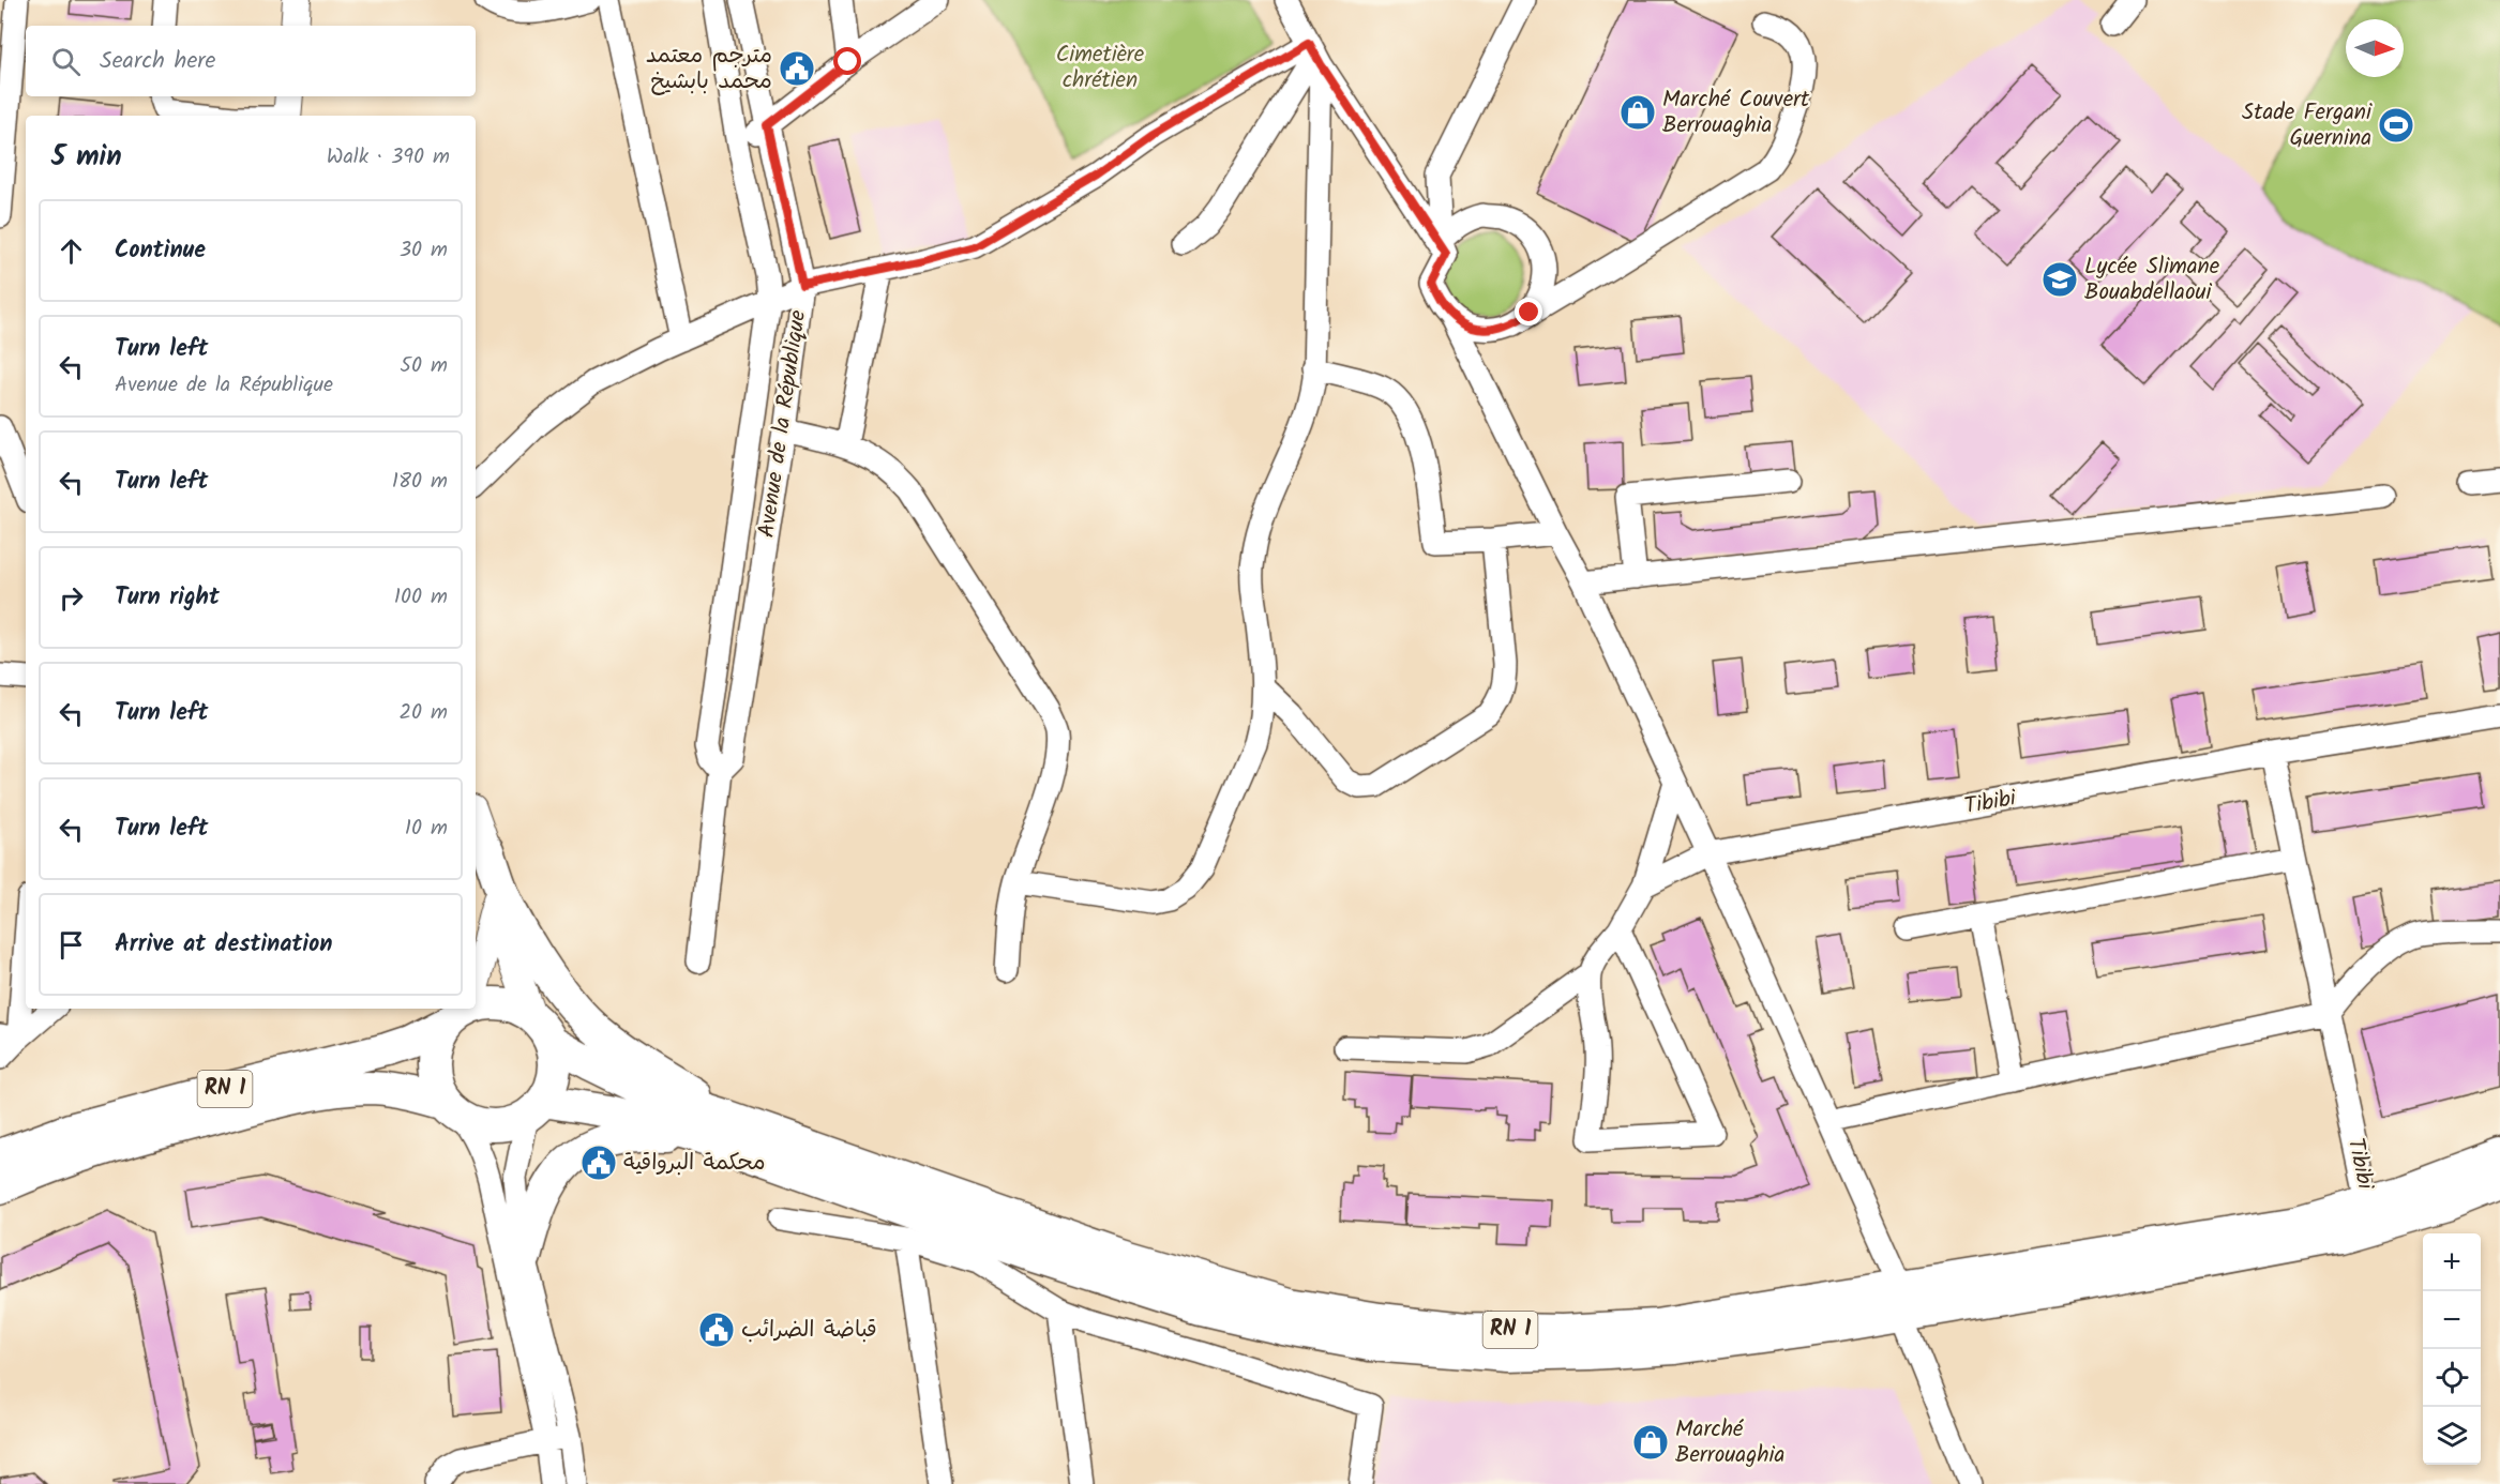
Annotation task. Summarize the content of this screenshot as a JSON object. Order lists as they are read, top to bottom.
{
  "streets": {
    "highway": ["RN 1"],
    "street": ["Avenue de la République", "Tibibi"]
  },
  "crossings": [
    ["Tibibi", "RN 1"]
  ],
  "parks": ["Cimetière chrétien"],
  "places": {
    "public building": ["مترجم معتمد محمد بابشيخ", "محكمة البرواقية", "قباضة الضرائب"],
    "shop": ["Marché Couvert Berrouaghia", "Marché Berrouaghia"],
    "sports": ["Stade Fergani Guernina"],
    "school or university": ["Lycée Slimane Bouabdellaoui"]
  },
  "north": "right",
  "page": {
    "search": "Search here",
    "heading": ["5 min", "Walk · 390 m"],
    "list": [
      ["Continue", "30 m"],
      ["Turn left", "Avenue de la République", "50 m"],
      ["Turn left", "180 m"],
      ["Turn right", "100 m"],
      ["Turn left", "20 m"],
      ["Turn left", "10 m"],
      "Arrive at destination"
    ],
    "map_buttons": ["+", "−"]
  }
}
